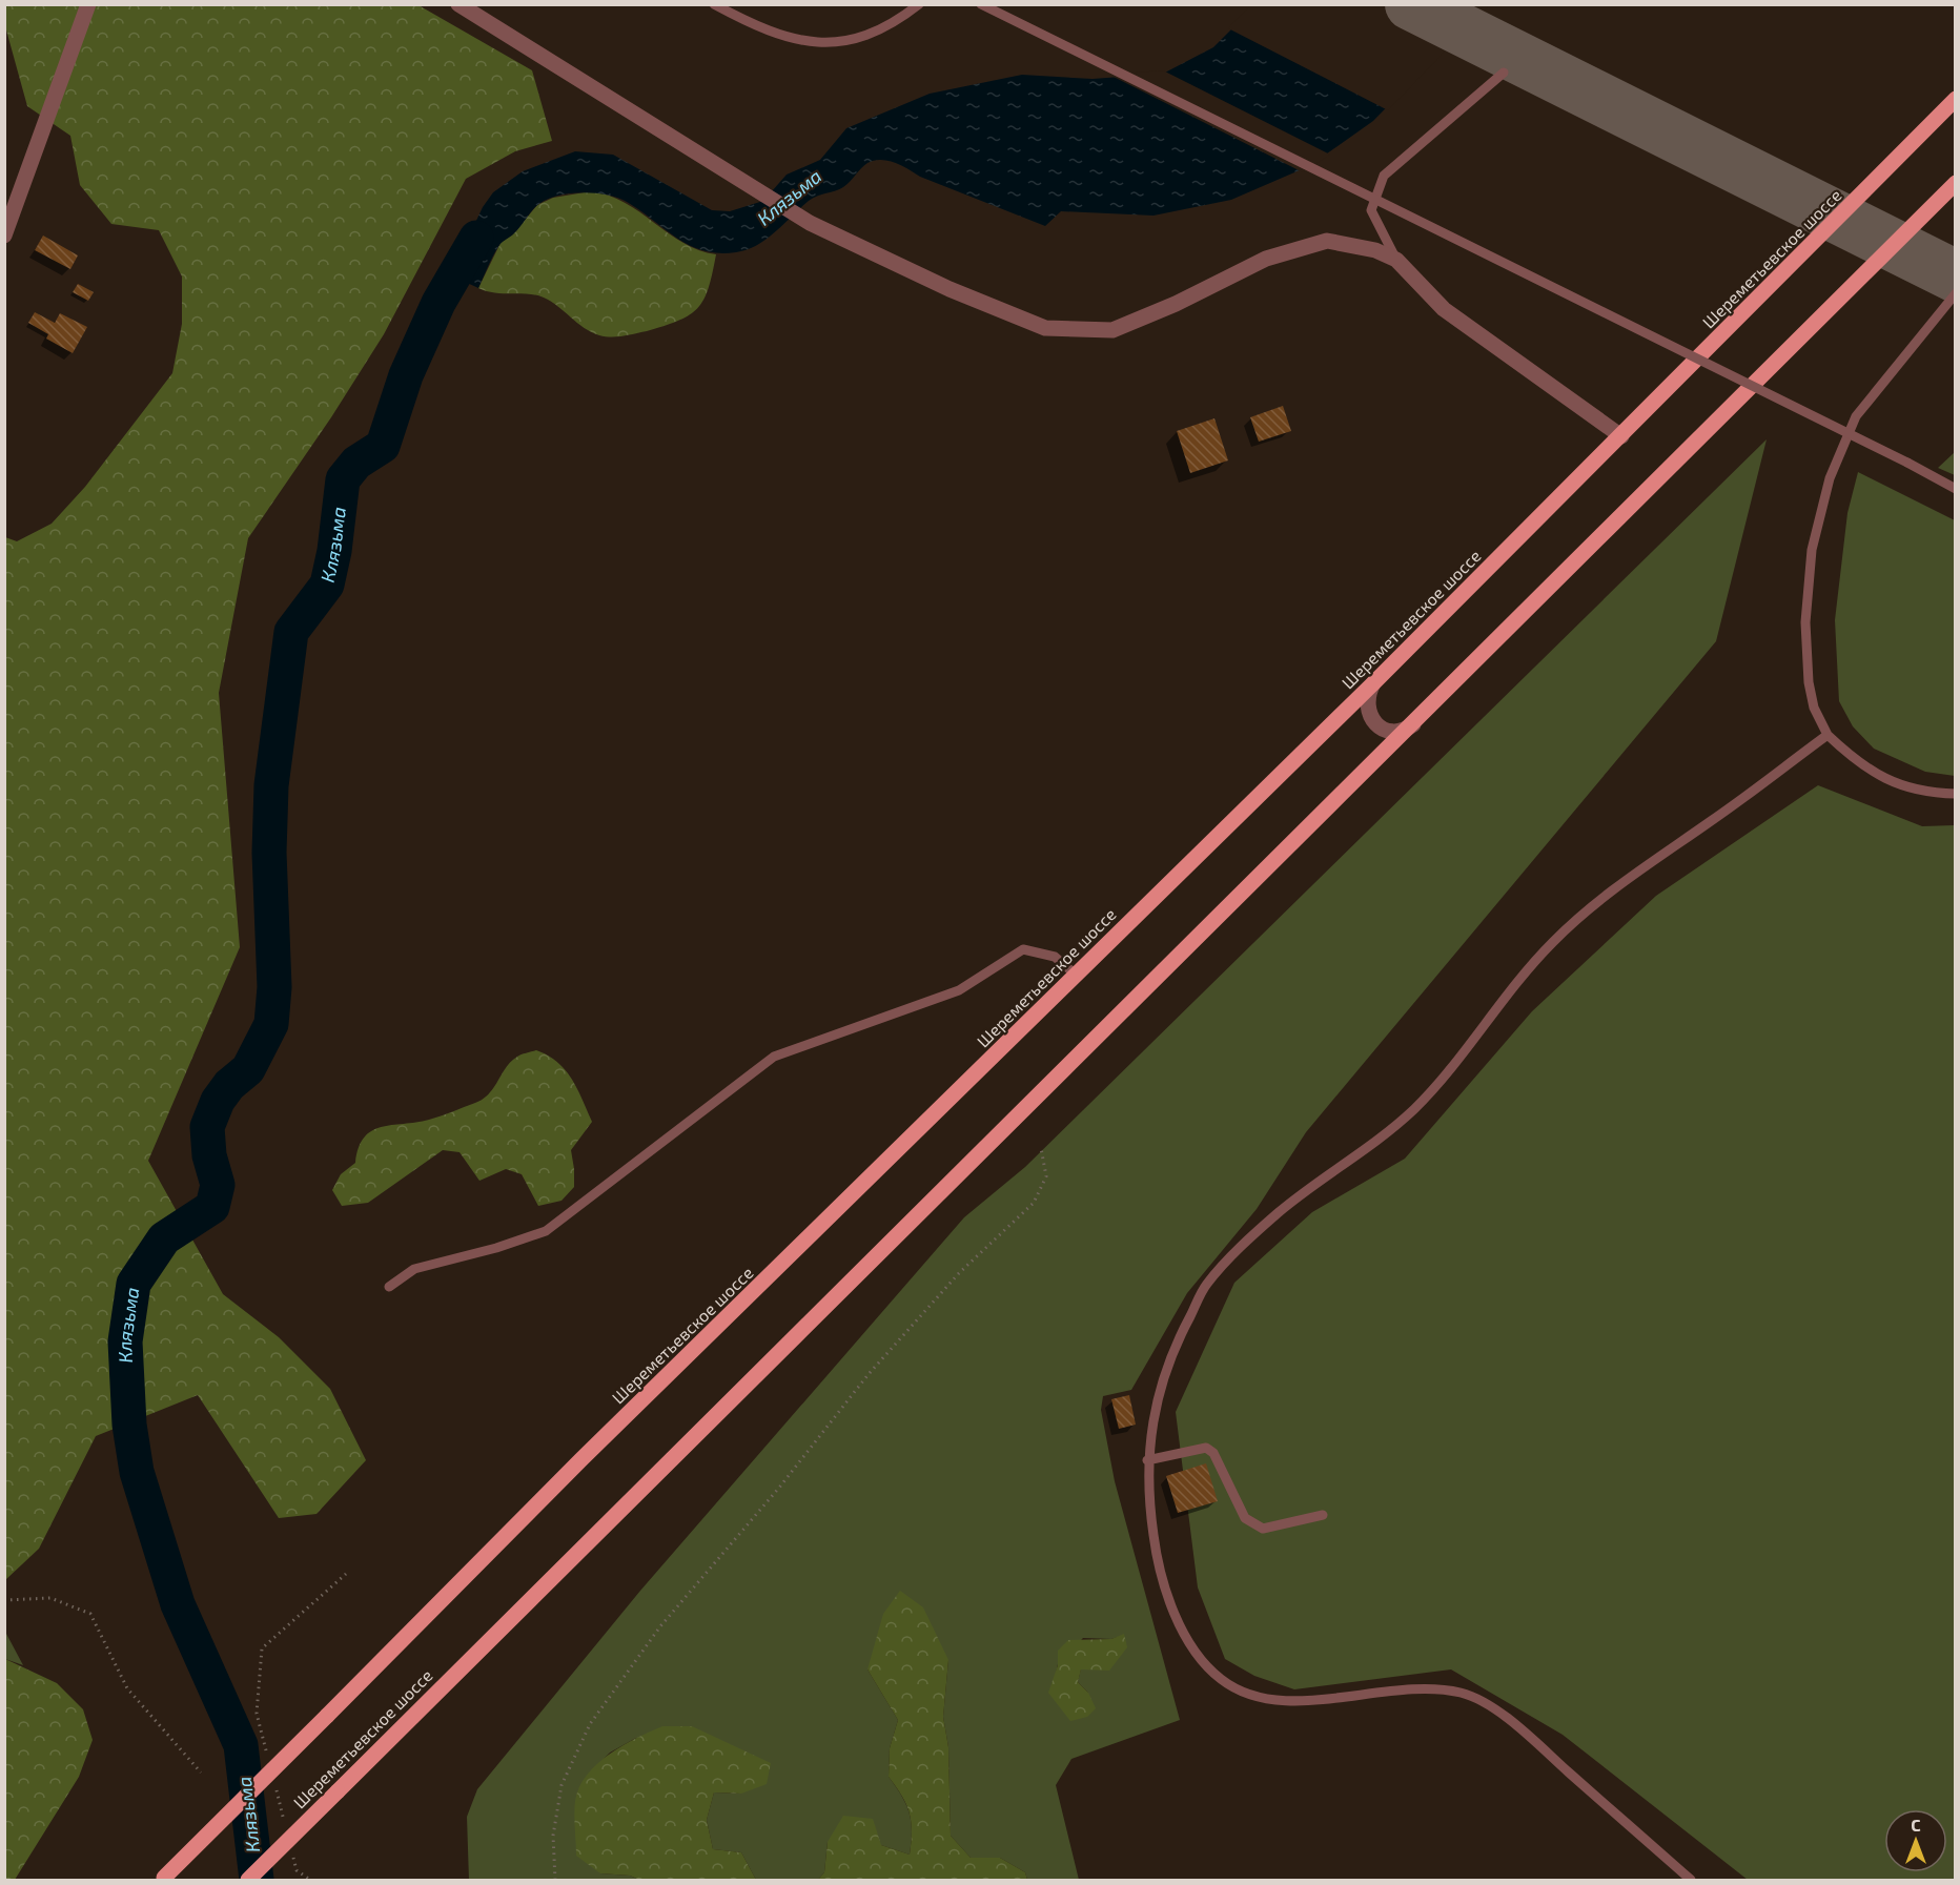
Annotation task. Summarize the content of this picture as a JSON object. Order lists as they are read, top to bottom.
{
  "streets": {
    "main road": ["Шереметьевское шоссе"]
  },
  "water": ["Клязьма"],
  "north": "top"
}
